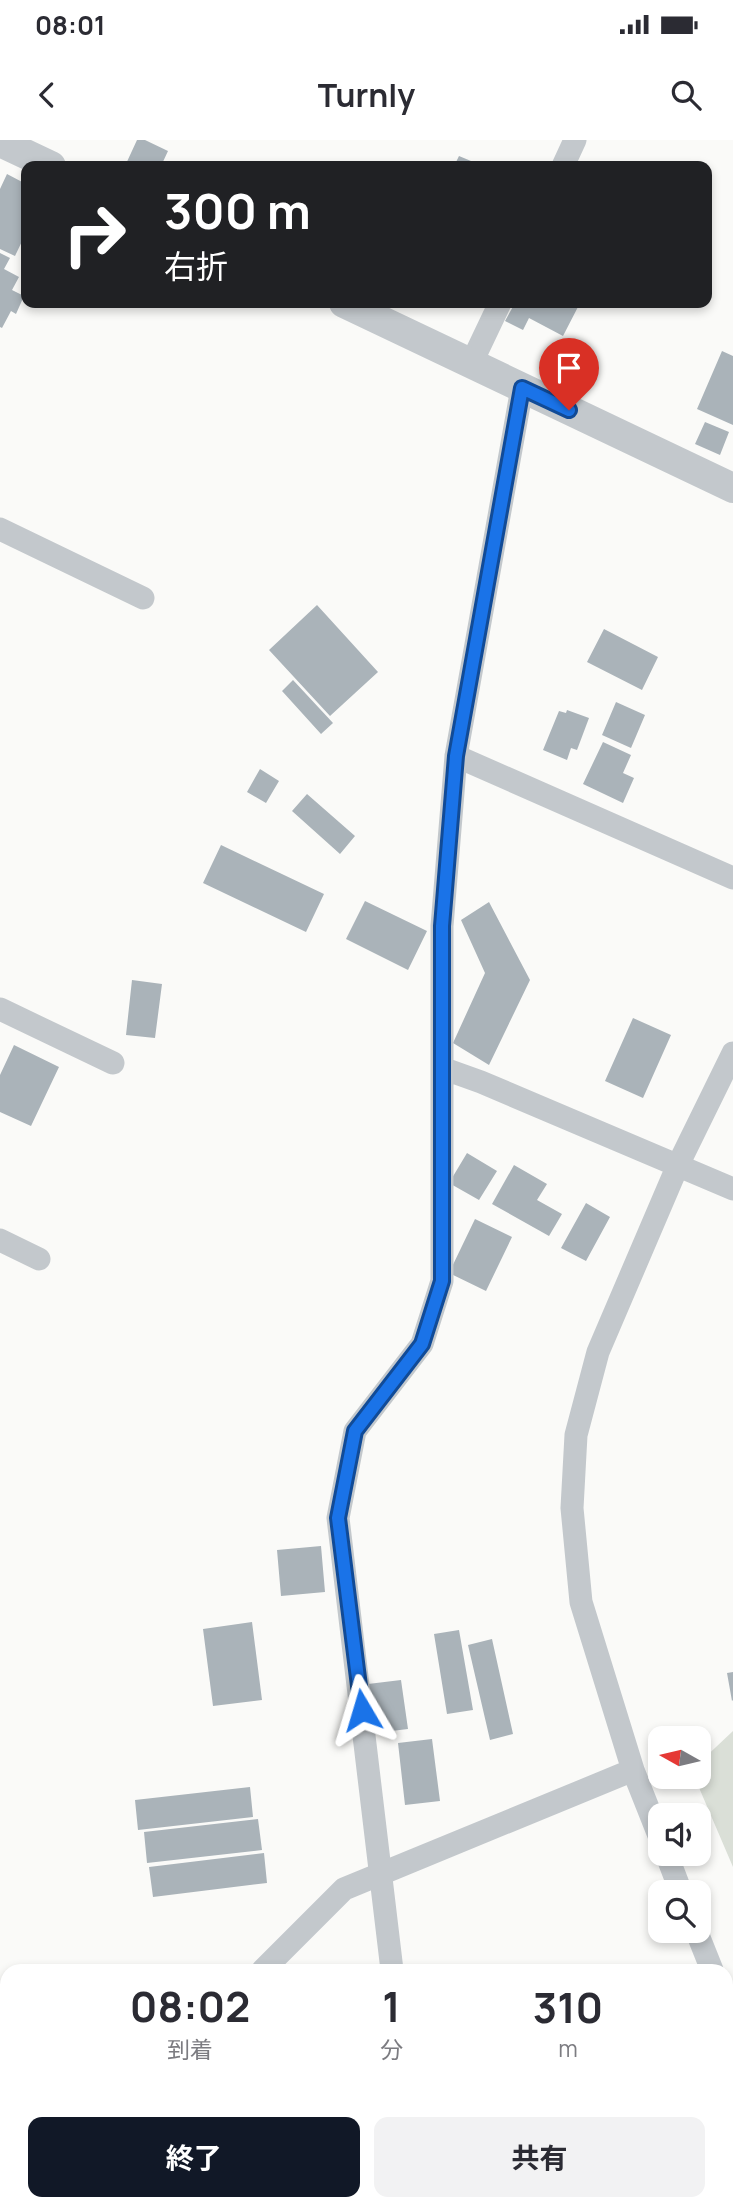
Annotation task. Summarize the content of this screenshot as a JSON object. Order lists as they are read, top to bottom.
{
  "north": "left",
  "page": {
    "status": "08:01",
    "header": "Turnly",
    "turn": ["300 m", "右折"],
    "eta": [
      "08:02",
      "到着",
      "1",
      "分",
      "310",
      "m"
    ],
    "buttons": ["終了", "共有"]
  }
}
